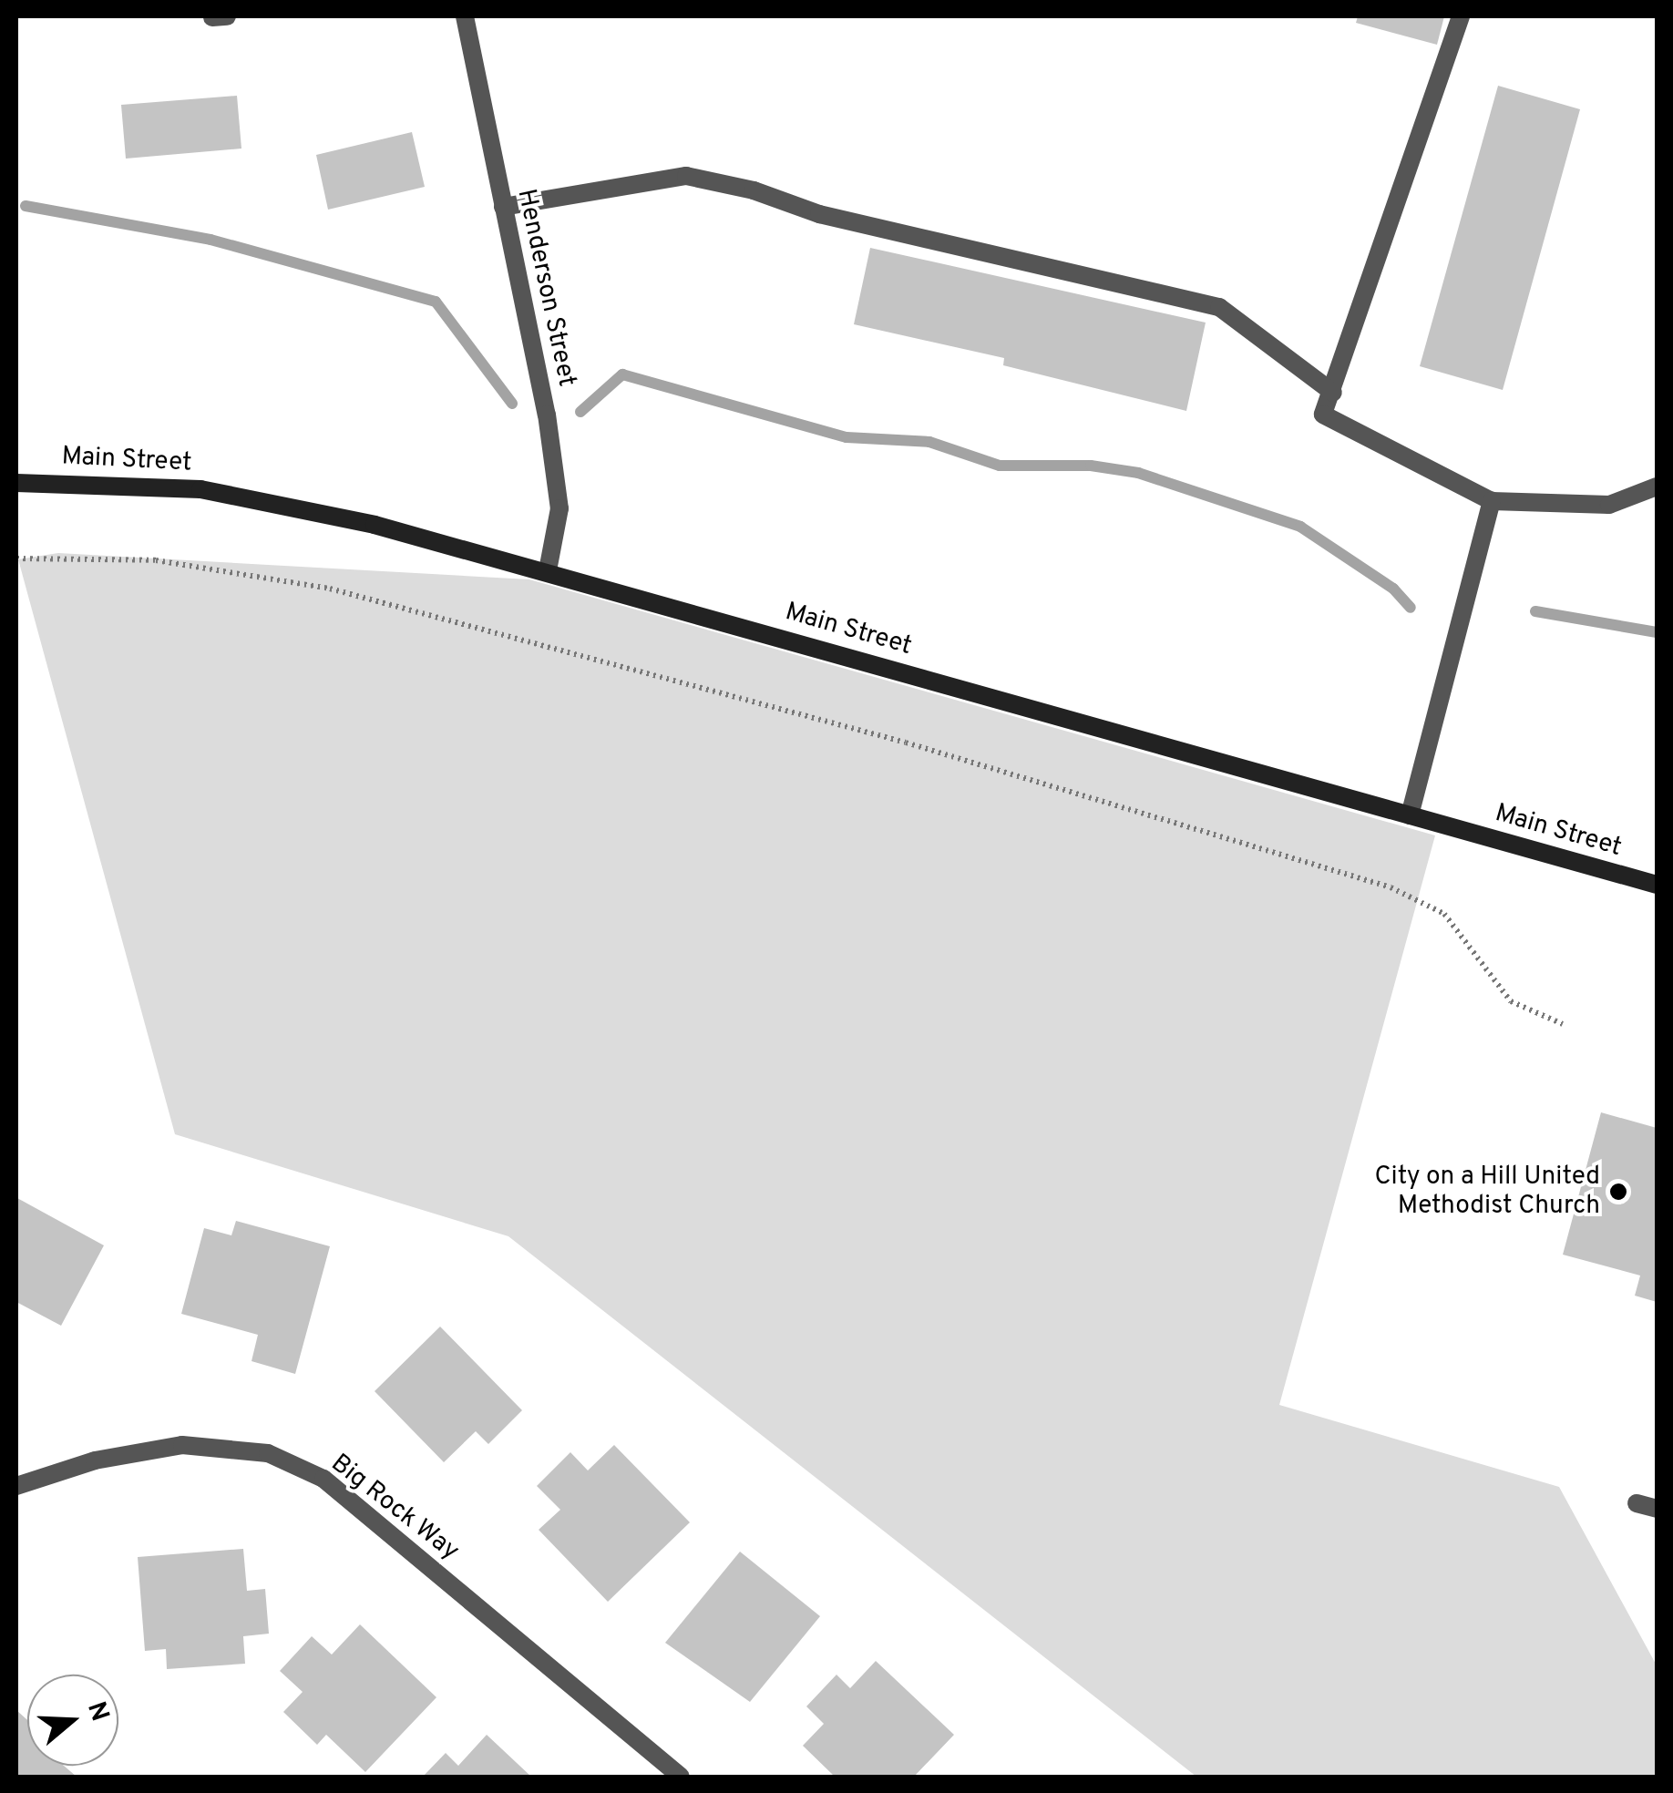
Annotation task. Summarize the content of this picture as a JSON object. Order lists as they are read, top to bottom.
{
  "streets": {
    "main road": ["Main Street"],
    "street": ["Henderson Street", "Big Rock Way"]
  },
  "crossings": [
    ["Henderson Street", "Main Street"]
  ],
  "places": ["City on a Hill United Methodist Church"],
  "north": "right"
}
